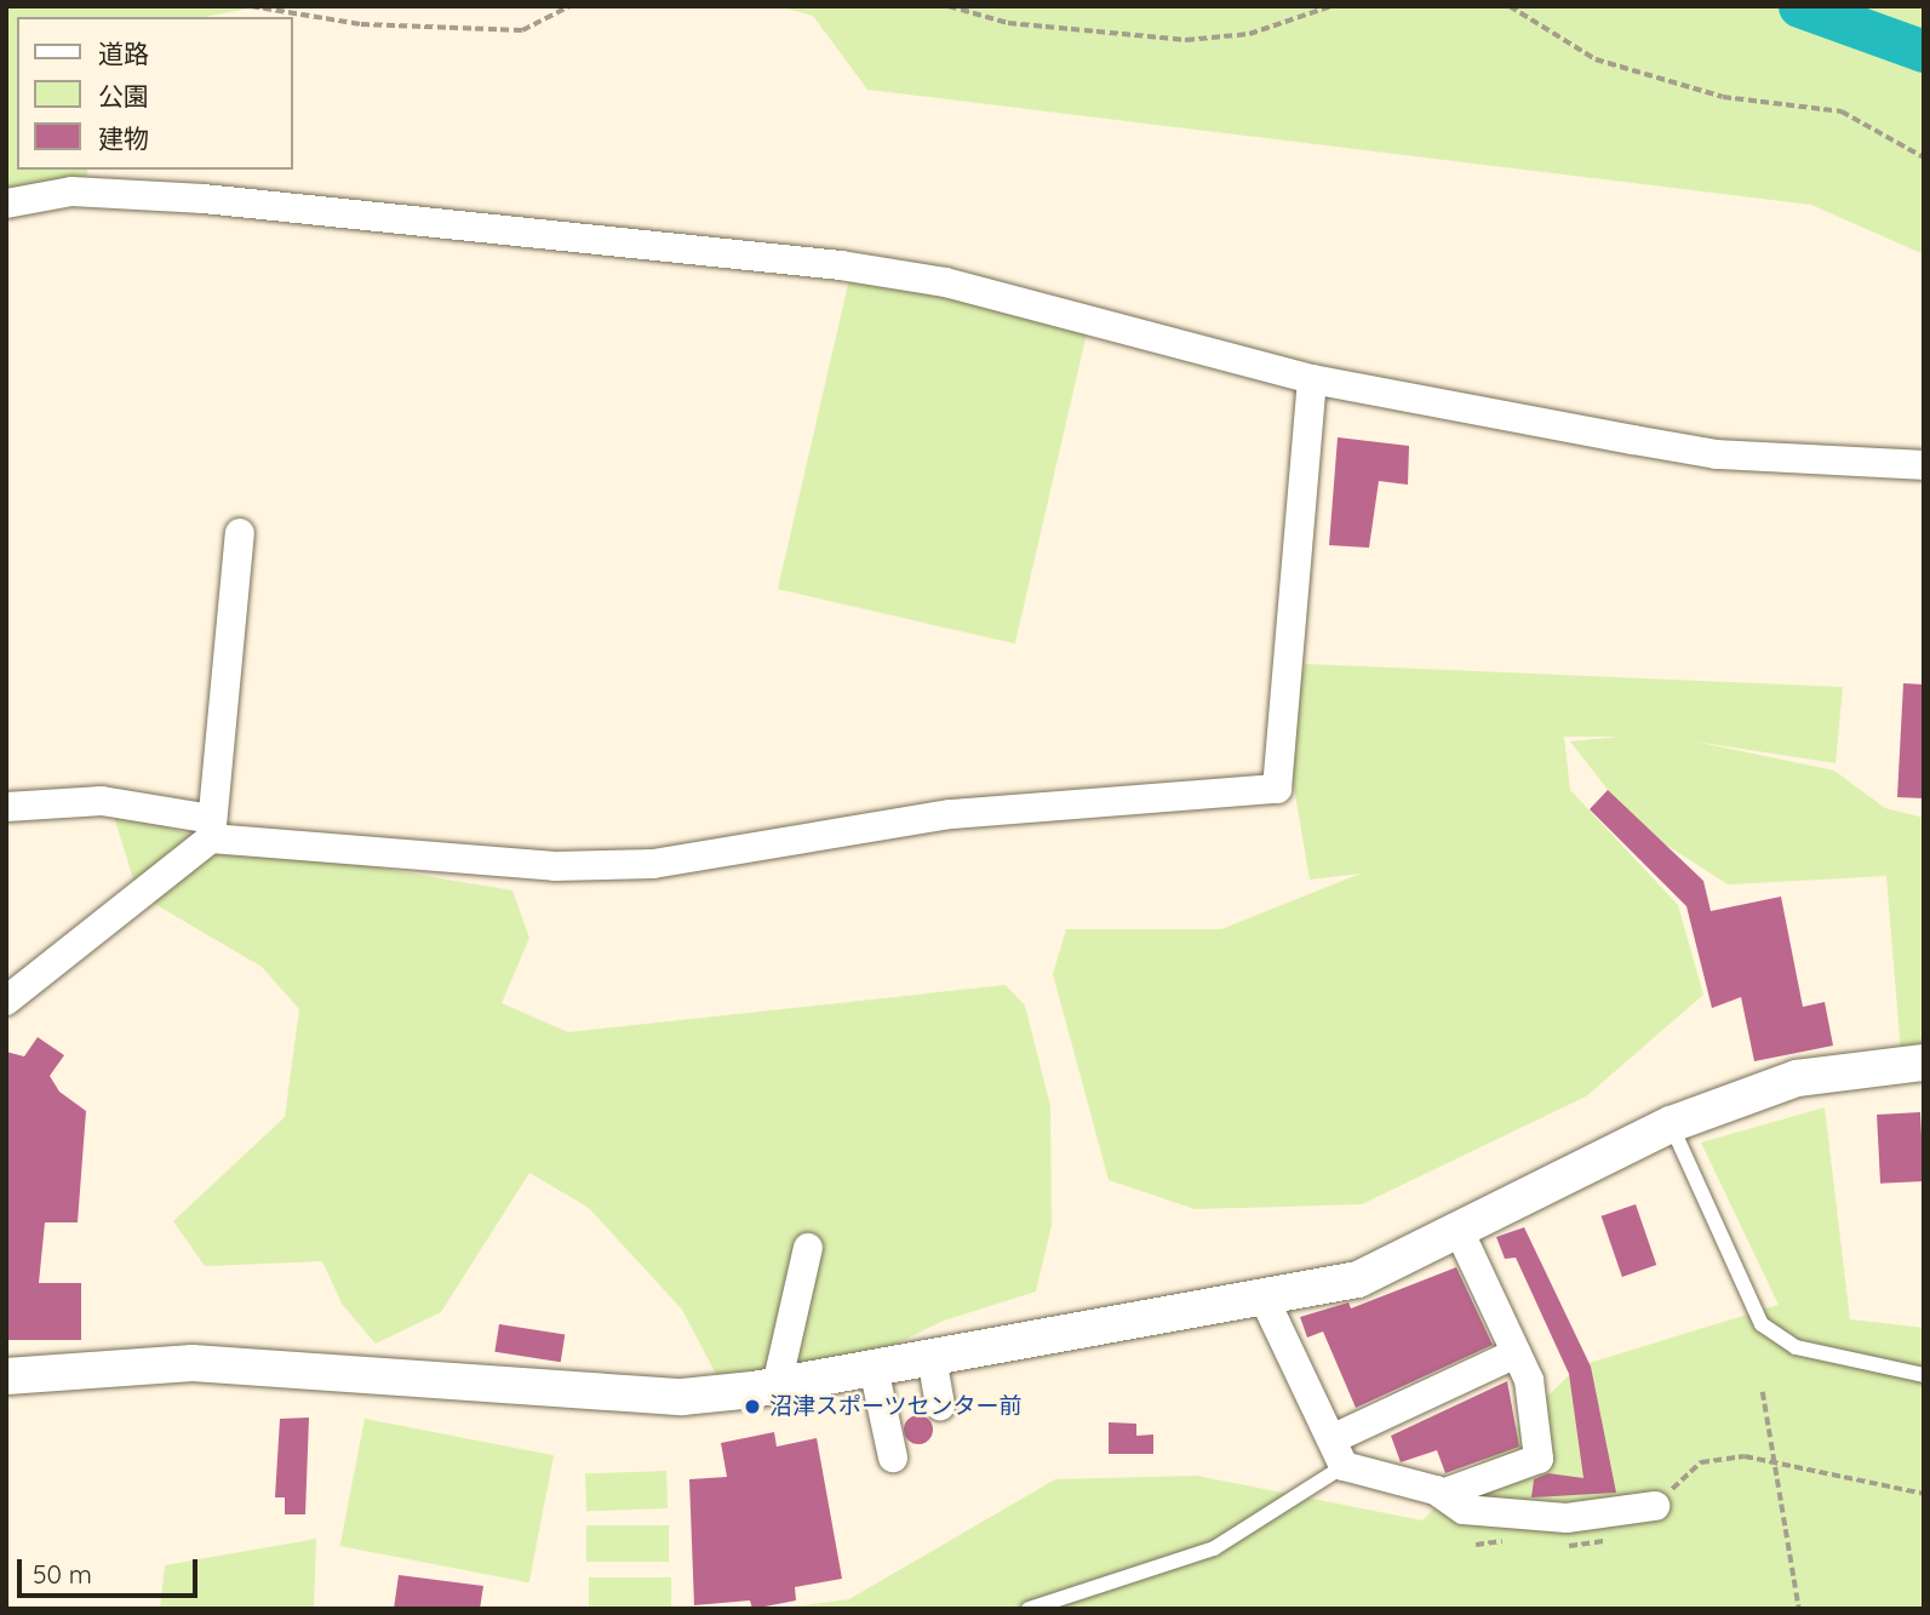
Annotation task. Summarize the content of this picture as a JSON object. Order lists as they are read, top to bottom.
{
  "places": ["沼津スポーツセンター前"],
  "legend": ["道路", "公園", "建物"],
  "scale_bar": "50 m"
}
